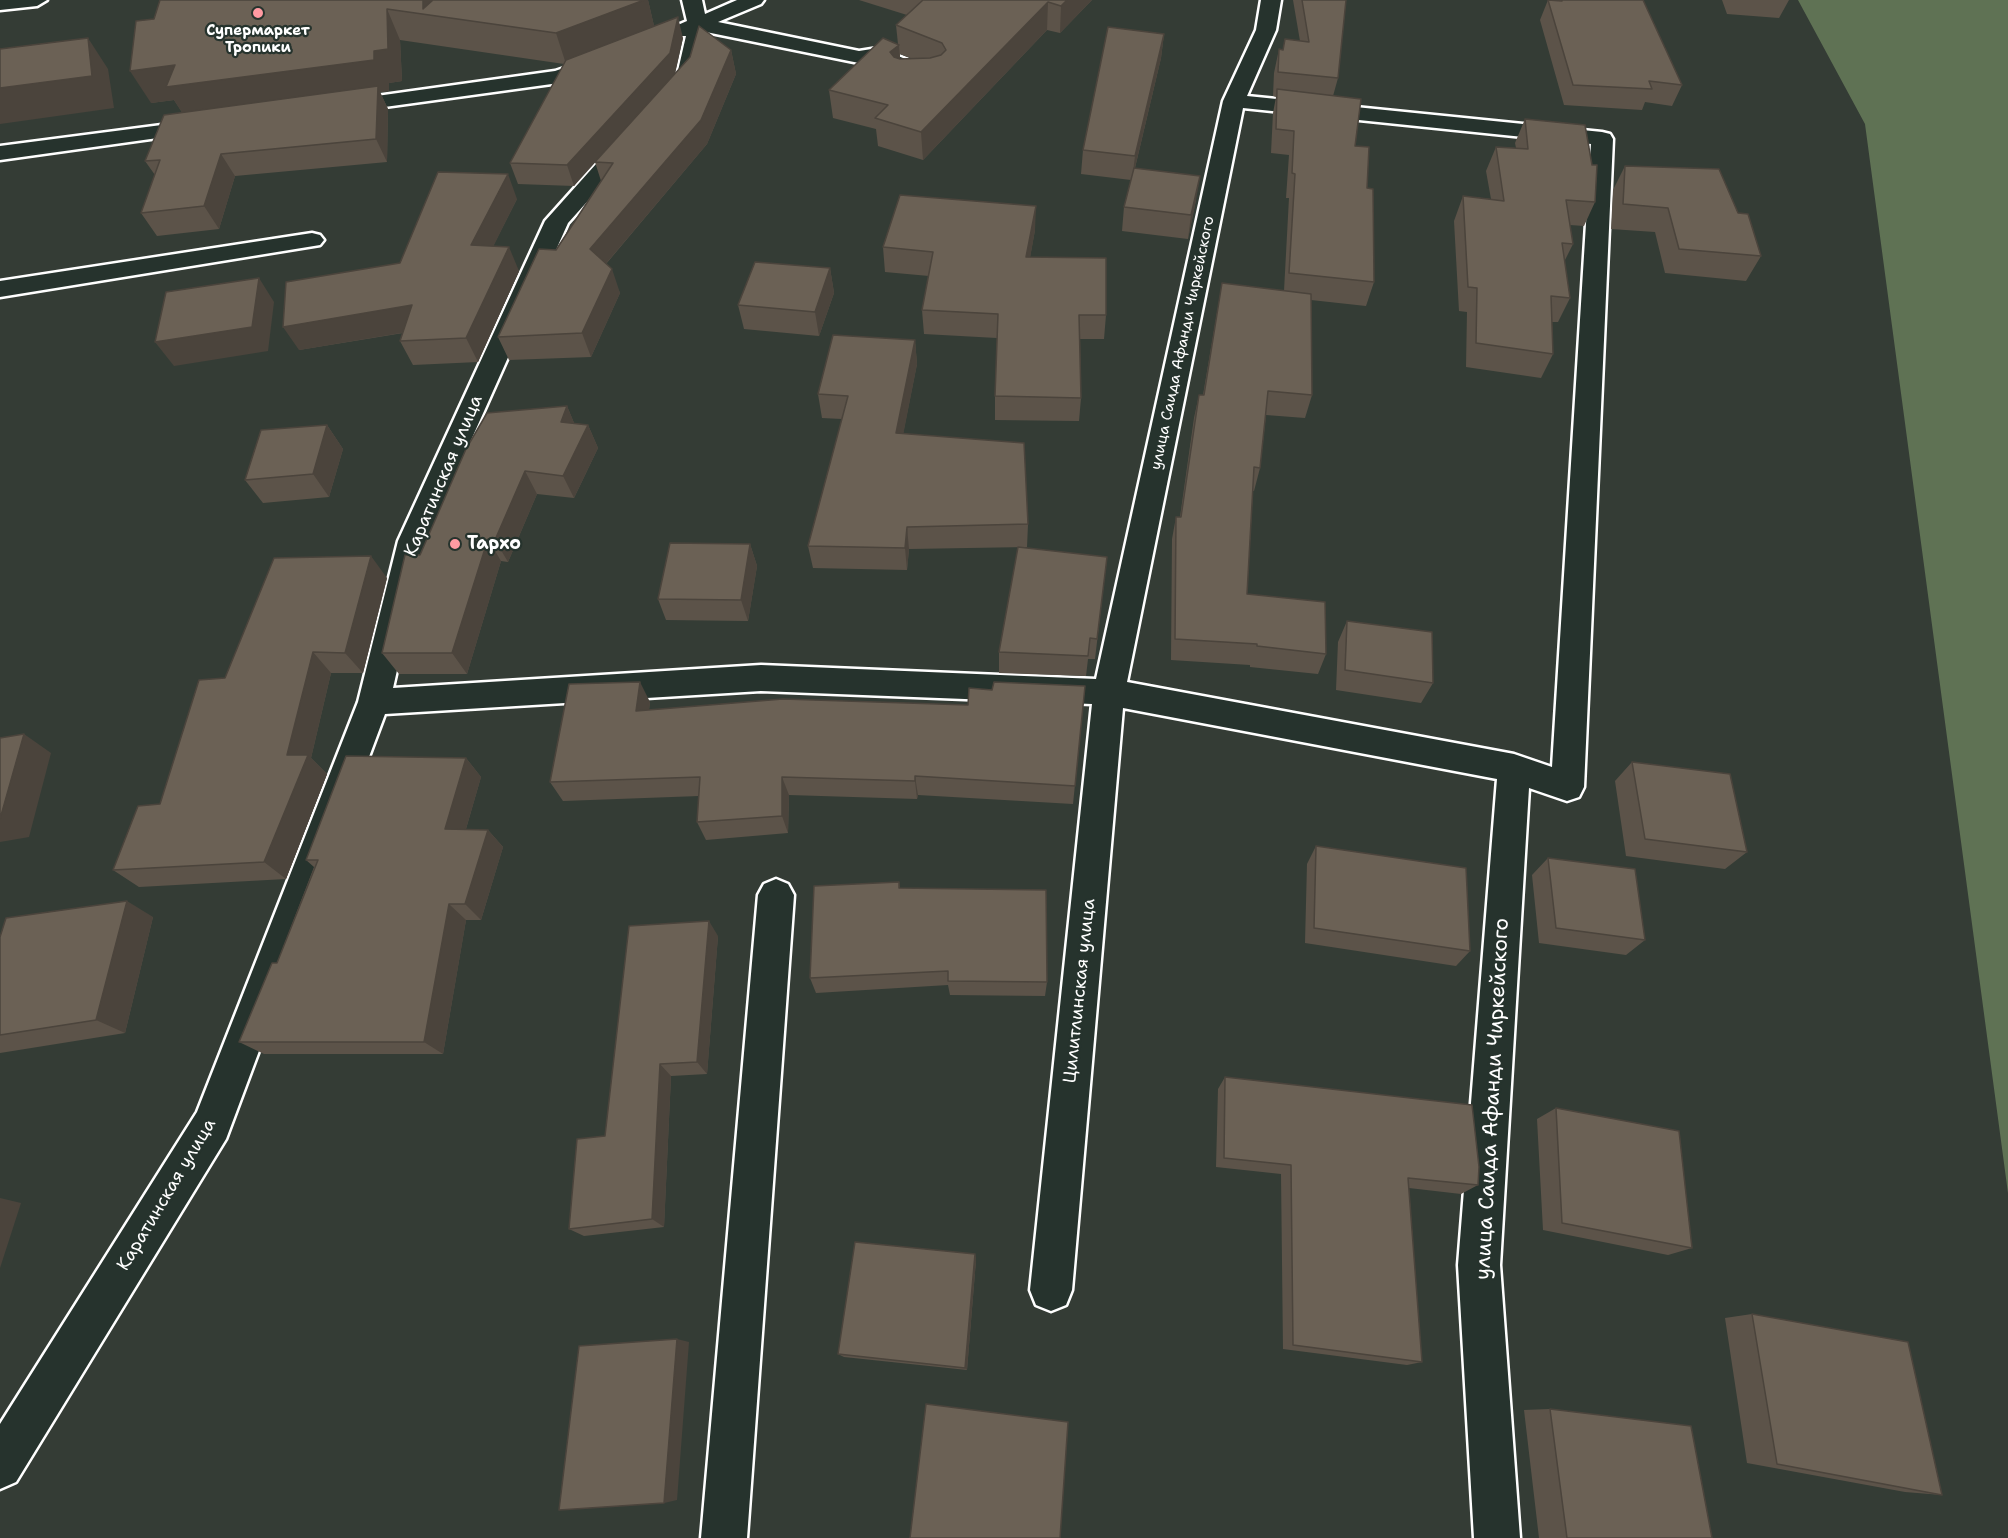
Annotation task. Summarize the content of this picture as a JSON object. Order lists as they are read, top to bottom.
{
  "streets": {
    "main road": ["улица Саида Афанди Чиркейского", "Каратинская улица", "Цилитлинская улица"]
  },
  "crossings": [
    ["улица Саида Афанди Чиркейского", "Цилитлинская улица"]
  ],
  "places": ["Супермаркет Тропики", "Тархо"]
}
